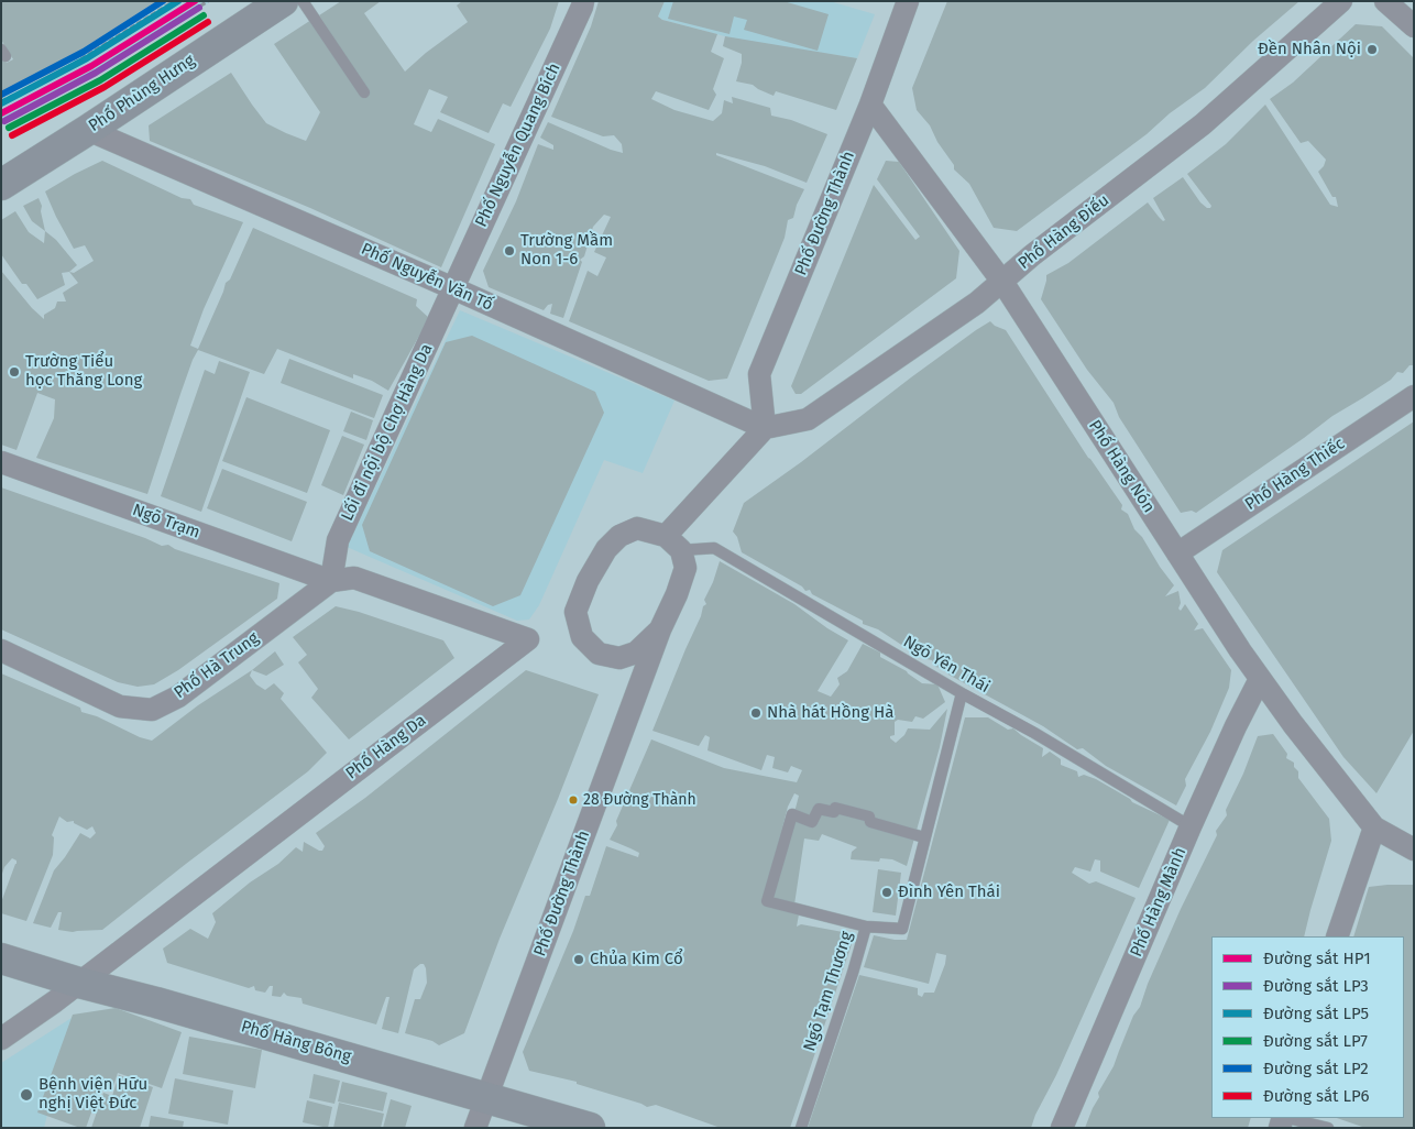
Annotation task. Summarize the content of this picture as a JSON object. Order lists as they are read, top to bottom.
{
  "streets": {
    "street": [
      "Phố Phùng Hưng",
      "Phố Nguyễn Quang Bích",
      "Phố Đường Thành",
      "Phố Hàng Điếu",
      "Phố Nguyễn Văn Tố",
      "Lối đi nội bộ Chợ Hàng Da",
      "Phố Hàng Nón",
      "Phố Hàng Thiếc",
      "Ngõ Trạm",
      "Phố Hà Trung",
      "Phố Hàng Da",
      "Phố Hàng Mành",
      "Phố Hàng Bông"
    ],
    "lane": ["Ngõ Yên Thái", "Ngõ Tạm Thương"]
  },
  "crossings": [
    ["Phố Phùng Hưng", "Phố Nguyễn Văn Tố"],
    ["Phố Nguyễn Quang Bích", "Phố Nguyễn Văn Tố"],
    ["Phố Nguyễn Quang Bích", "Lối đi nội bộ Chợ Hàng Da"],
    ["Phố Đường Thành", "Phố Hàng Điếu"],
    ["Phố Đường Thành", "Phố Nguyễn Văn Tố"],
    ["Phố Đường Thành", "Phố Hàng Nón"],
    ["Phố Đường Thành", "Ngõ Yên Thái"],
    ["Phố Đường Thành", "Phố Hàng Bông"],
    ["Phố Hàng Điếu", "Phố Nguyễn Văn Tố"],
    ["Phố Hàng Điếu", "Phố Hàng Nón"],
    ["Phố Nguyễn Văn Tố", "Lối đi nội bộ Chợ Hàng Da"],
    ["Lối đi nội bộ Chợ Hàng Da", "Ngõ Trạm"],
    ["Lối đi nội bộ Chợ Hàng Da", "Phố Hà Trung"],
    ["Lối đi nội bộ Chợ Hàng Da", "Phố Hàng Da"],
    ["Phố Hàng Nón", "Phố Hàng Thiếc"],
    ["Phố Hàng Nón", "Phố Hàng Mành"],
    ["Ngõ Trạm", "Phố Hà Trung"],
    ["Ngõ Trạm", "Phố Hàng Da"],
    ["Ngõ Yên Thái", "Phố Hàng Mành"],
    ["Ngõ Yên Thái", "Ngõ Tạm Thương"],
    ["Phố Hà Trung", "Phố Hàng Da"],
    ["Phố Hàng Da", "Phố Hàng Bông"]
  ],
  "places": [
    "Đền Nhân Nội",
    "Trường Mầm Non 1-6",
    "Trường Tiểu học Thăng Long",
    "Nhà hát Hồng Hà",
    "28 Đường Thành",
    "Đình Yên Thái",
    "Chủa Kim Cổ",
    "Bệnh viện Hữu nghị Việt Đức"
  ],
  "lines": [
    "rail line HP1",
    "rail line LP5",
    "rail line LP2",
    "rail line LP3",
    "rail line LP7",
    "rail line LP6"
  ],
  "legend": [
    "Đường sắt HP1",
    "Đường sắt LP3",
    "Đường sắt LP5",
    "Đường sắt LP7",
    "Đường sắt LP2",
    "Đường sắt LP6"
  ]
}
